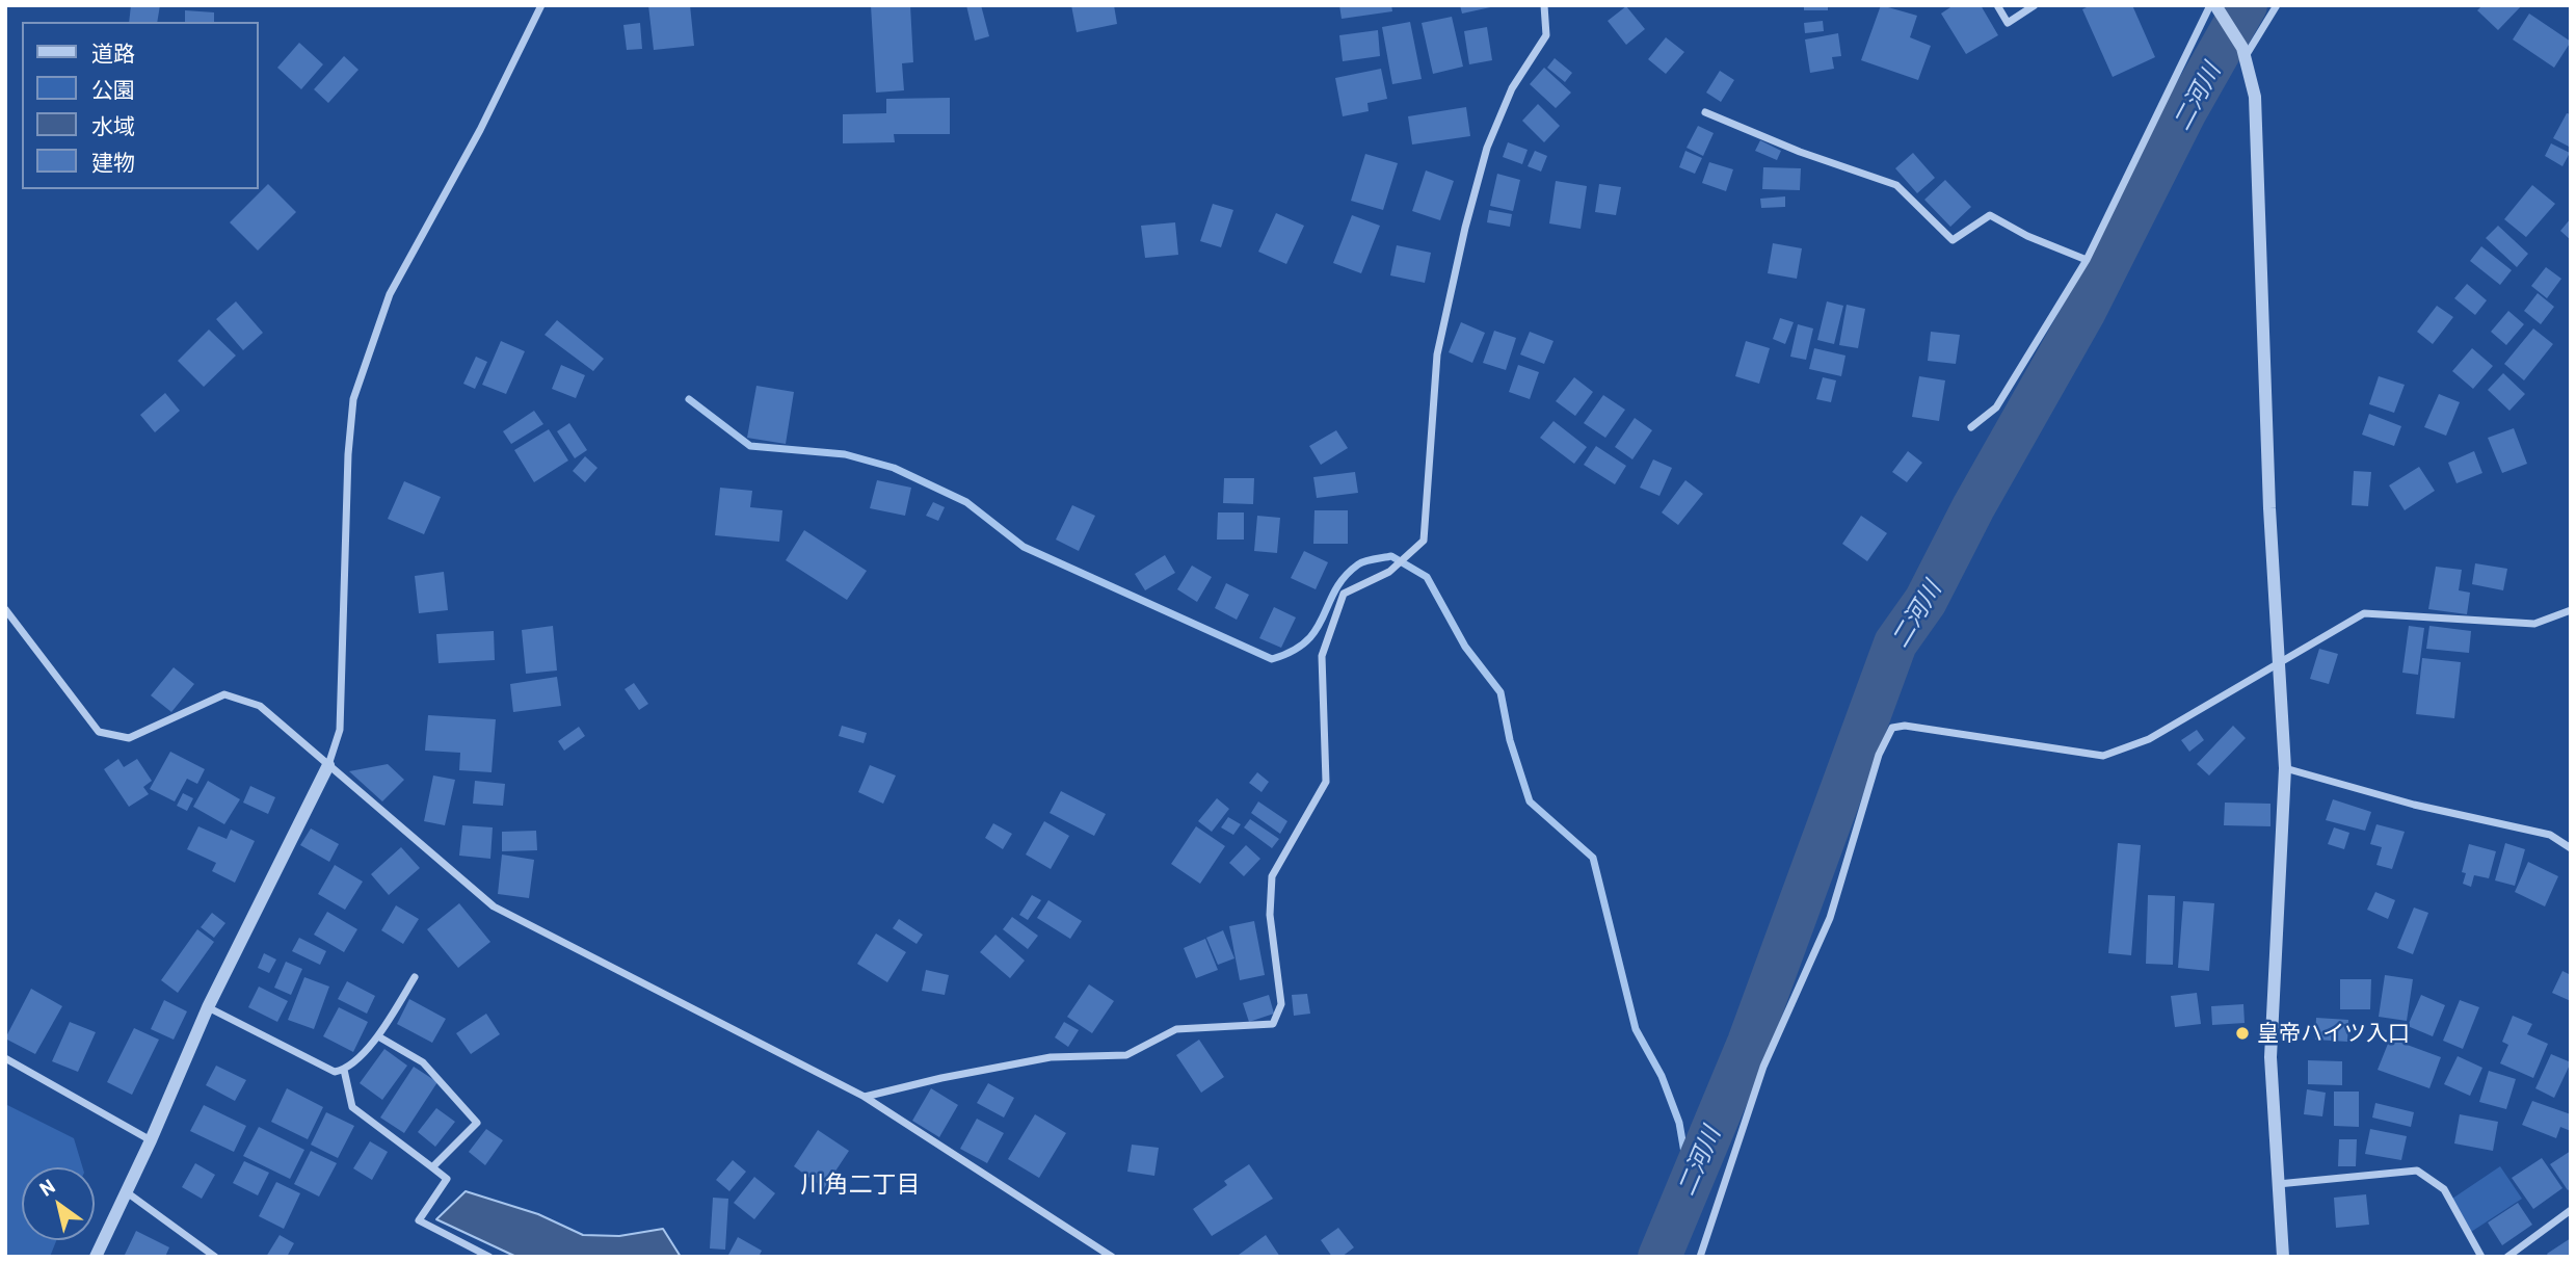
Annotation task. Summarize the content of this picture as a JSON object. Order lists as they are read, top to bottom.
{
  "districts": ["川角二丁目"],
  "water": ["二河川"],
  "places": ["皇帝ハイツ入口"],
  "legend": [
    "道路",
    "公園",
    "水域",
    "建物"
  ],
  "north": "top left"
}
